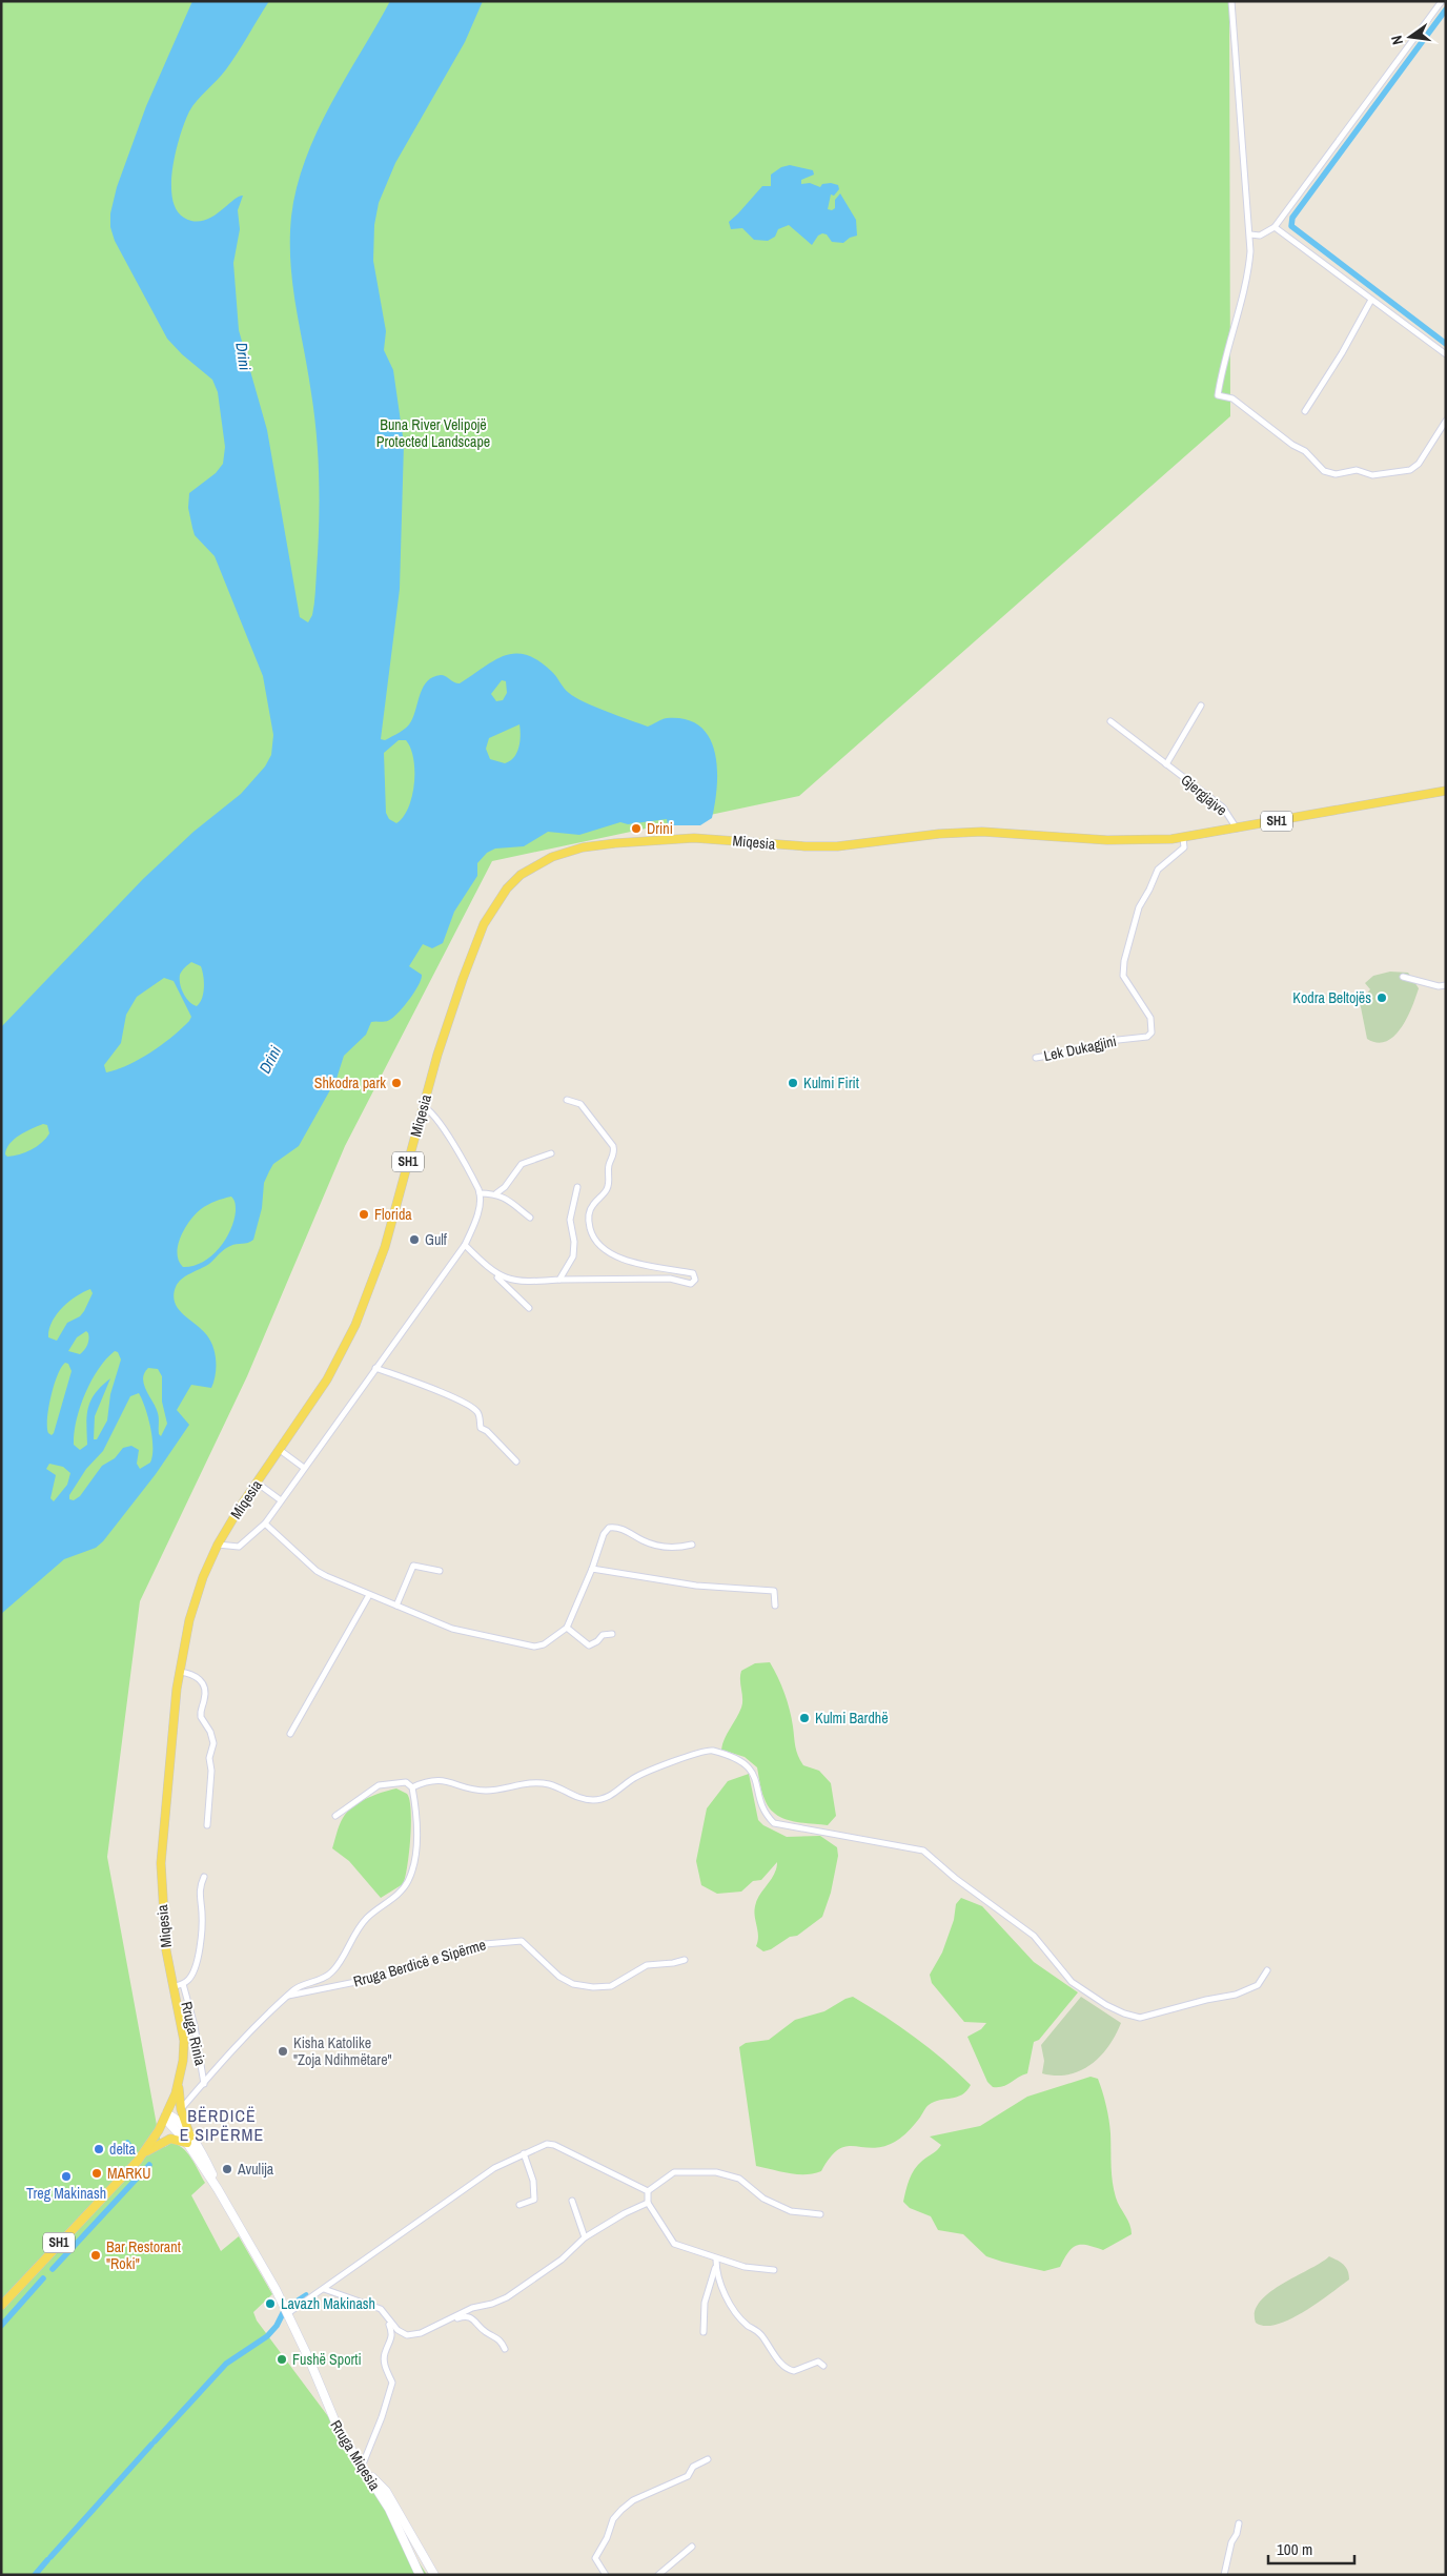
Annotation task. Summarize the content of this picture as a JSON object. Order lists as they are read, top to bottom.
{
  "streets": {
    "main road": ["SH1", "Miqesia", "Rruga Miqesia"],
    "street": [
      "Gjergjajve",
      "Lek Dukagjini",
      "Rruga Berdicë e Sipërme",
      "Rruga Rinia"
    ]
  },
  "crossings": [
    ["Gjergjajve", "SH1"],
    ["SH1", "Miqesia"],
    ["SH1", "Lek Dukagjini"],
    ["SH1", "Rruga Miqesia"],
    ["Miqesia", "Lek Dukagjini"],
    ["Miqesia", "Rruga Rinia"]
  ],
  "districts": ["BËRDICË E SIPËRME"],
  "water": ["Drini"],
  "parks": ["Buna River Velipojë Protected Landscape"],
  "places": [
    "Drini",
    "Kodra Beltojës",
    "Shkodra park",
    "Kulmi Firit",
    "Florida",
    "Gulf",
    "Kulmi Bardhë",
    "Kisha Katolike \"Zoja Ndihmëtare\"",
    "delta",
    "Avulija",
    "MARKU",
    "Treg Makinash",
    "Bar Restorant \"Roki\"",
    "Lavazh Makinash",
    "Fushë Sporti"
  ],
  "scale_bar": "100 m",
  "north": "left"
}
